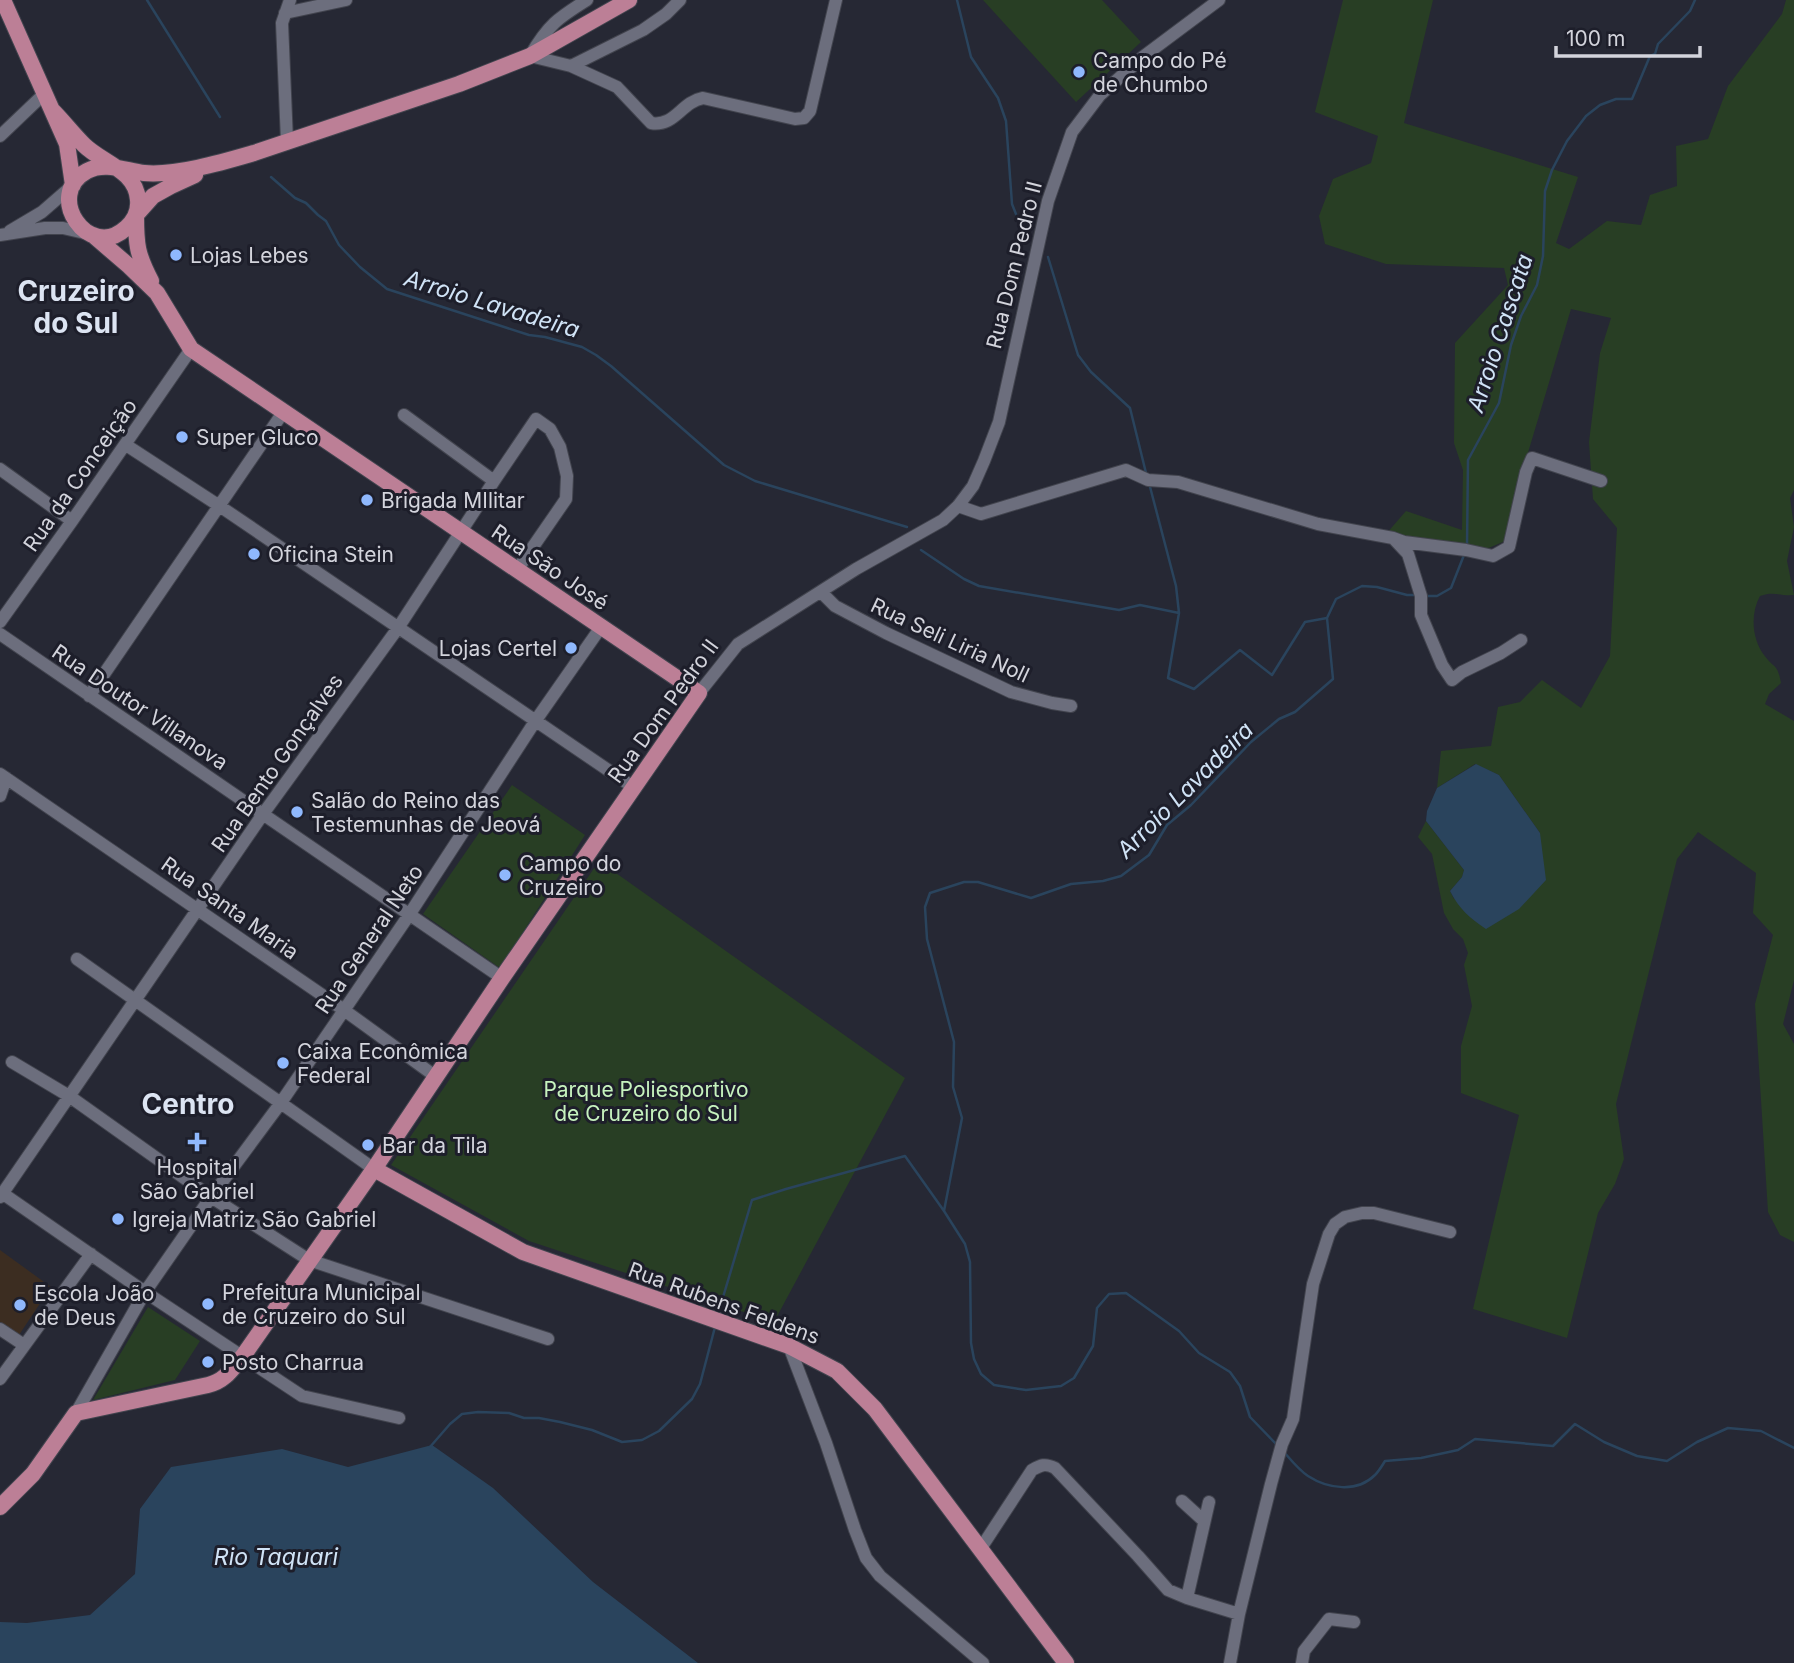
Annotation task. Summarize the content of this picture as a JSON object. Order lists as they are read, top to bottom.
{
  "streets": {
    "main road": ["Rua Dom Pedro II", "Rua São José", "Rua Rubens Feldens"],
    "street": [
      "Rua da Conceição",
      "Rua Seli Liria Noll",
      "Rua Doutor Villanova",
      "Rua Bento Gonçalves",
      "Rua Santa Maria",
      "Rua General Neto"
    ]
  },
  "crossings": [
    ["Rua Dom Pedro II", "Rua São José"],
    ["Rua Dom Pedro II", "Rua Seli Liria Noll"],
    ["Rua Dom Pedro II", "Rua Doutor Villanova"],
    ["Rua Dom Pedro II", "Rua Santa Maria"],
    ["Rua Dom Pedro II", "Rua General Neto"],
    ["Rua Dom Pedro II", "Rua Rubens Feldens"],
    ["Rua da Conceição", "Rua São José"],
    ["Rua São José", "Rua Bento Gonçalves"],
    ["Rua São José", "Rua General Neto"],
    ["Rua Doutor Villanova", "Rua Bento Gonçalves"],
    ["Rua Doutor Villanova", "Rua General Neto"],
    ["Rua Bento Gonçalves", "Rua Santa Maria"],
    ["Rua Santa Maria", "Rua General Neto"]
  ],
  "districts": ["Cruzeiro do Sul", "Centro"],
  "water": ["Arroio Lavadeira", "Arroio Cascata", "Rio Taquari"],
  "parks": ["Parque Poliesportivo de Cruzeiro do Sul"],
  "places": {
    "other": [
      "Campo do Pé de Chumbo",
      "Lojas Lebes",
      "Super Gluco",
      "Brigada MIlitar",
      "Oficina Stein",
      "Lojas Certel",
      "Salão do Reino das Testemunhas de Jeová",
      "Campo do Cruzeiro",
      "Caixa Econômica Federal",
      "Bar da Tila",
      "Igreja Matriz São Gabriel",
      "Prefeitura Municipal de Cruzeiro do Sul",
      "Escola João de Deus",
      "Posto Charrua"
    ],
    "health": ["Hospital São Gabriel"]
  },
  "scale_bar": "100 m"
}
